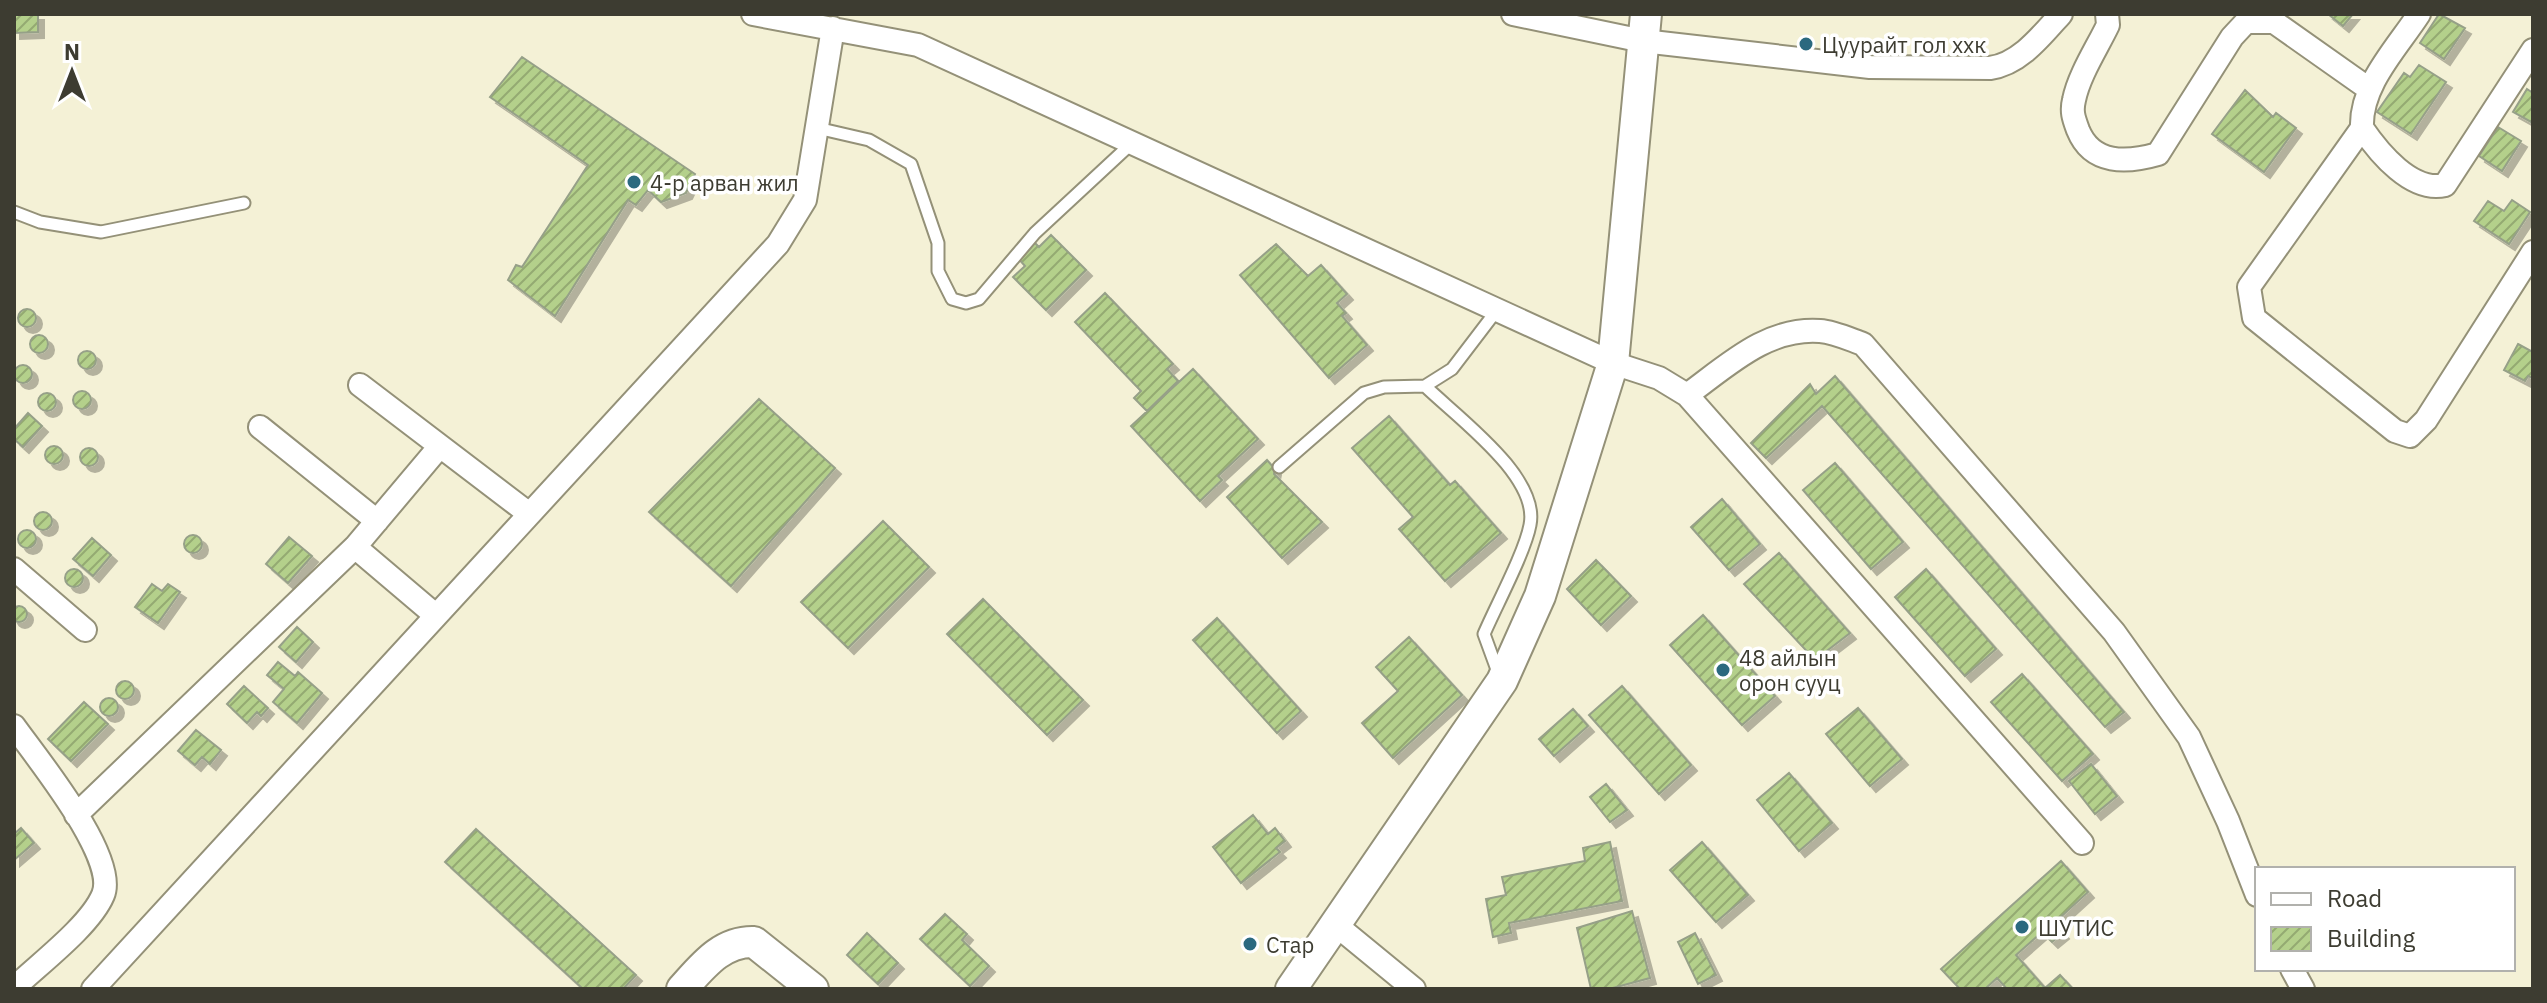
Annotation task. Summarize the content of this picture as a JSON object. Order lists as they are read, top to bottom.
{
  "places": [
    "Цуурайт гол ххк",
    "4-р арван жил",
    "48 айлын орон сууц",
    "ШУТИС",
    "Стар"
  ],
  "legend": ["Road", "Building"],
  "north": "top"
}
